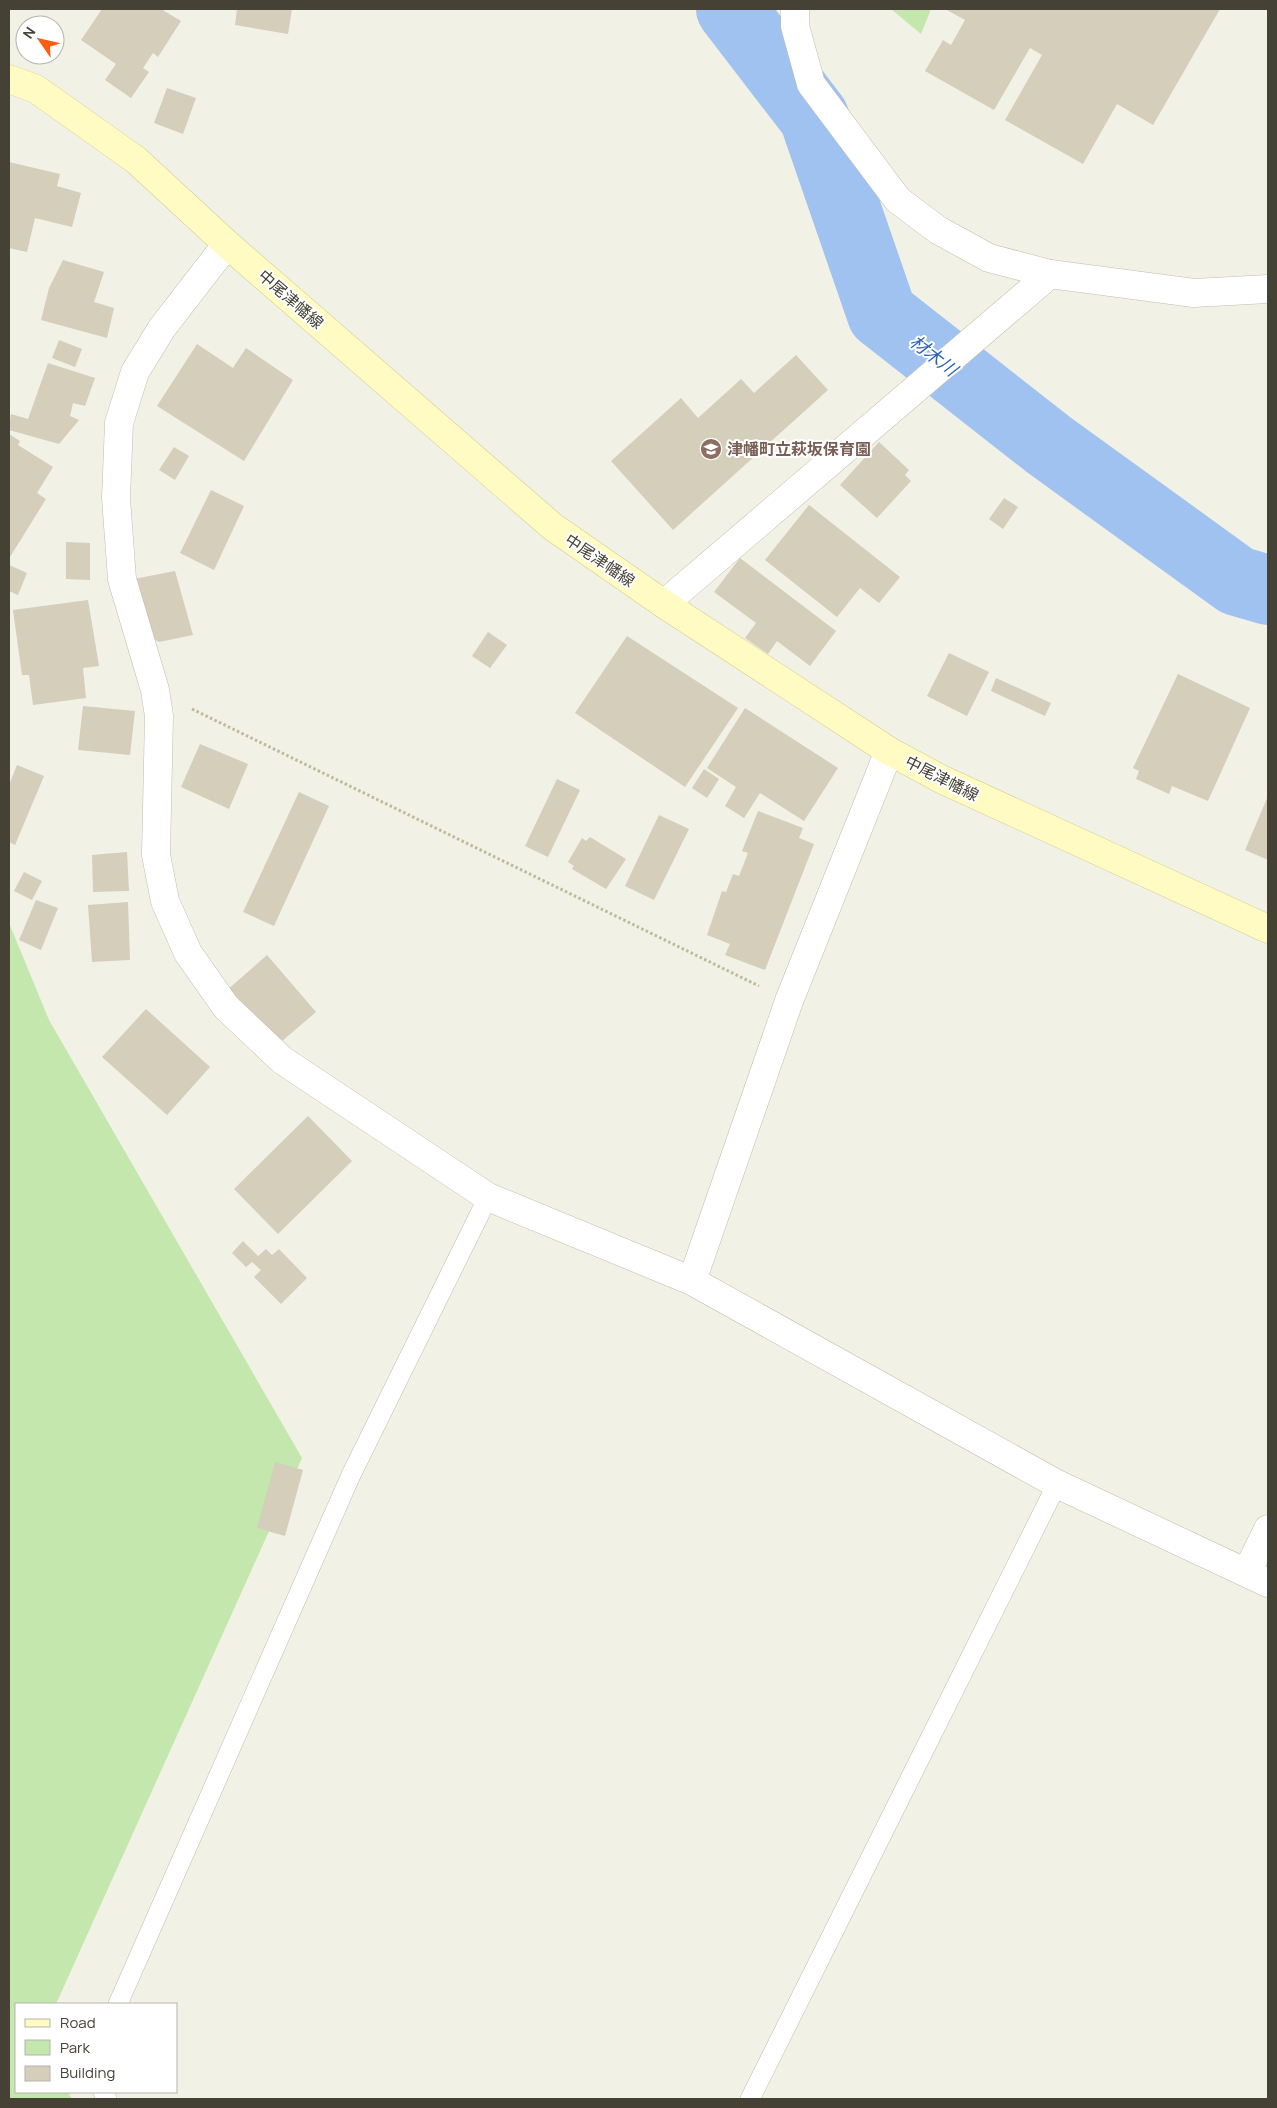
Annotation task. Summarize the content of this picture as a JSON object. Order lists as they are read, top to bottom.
{
  "streets": {
    "main road": ["中尾津幡線"]
  },
  "water": ["材木川"],
  "places": {
    "school or university": ["津幡町立萩坂保育園"]
  },
  "legend": ["Road", "Park", "Building"],
  "north": "top left"
}
